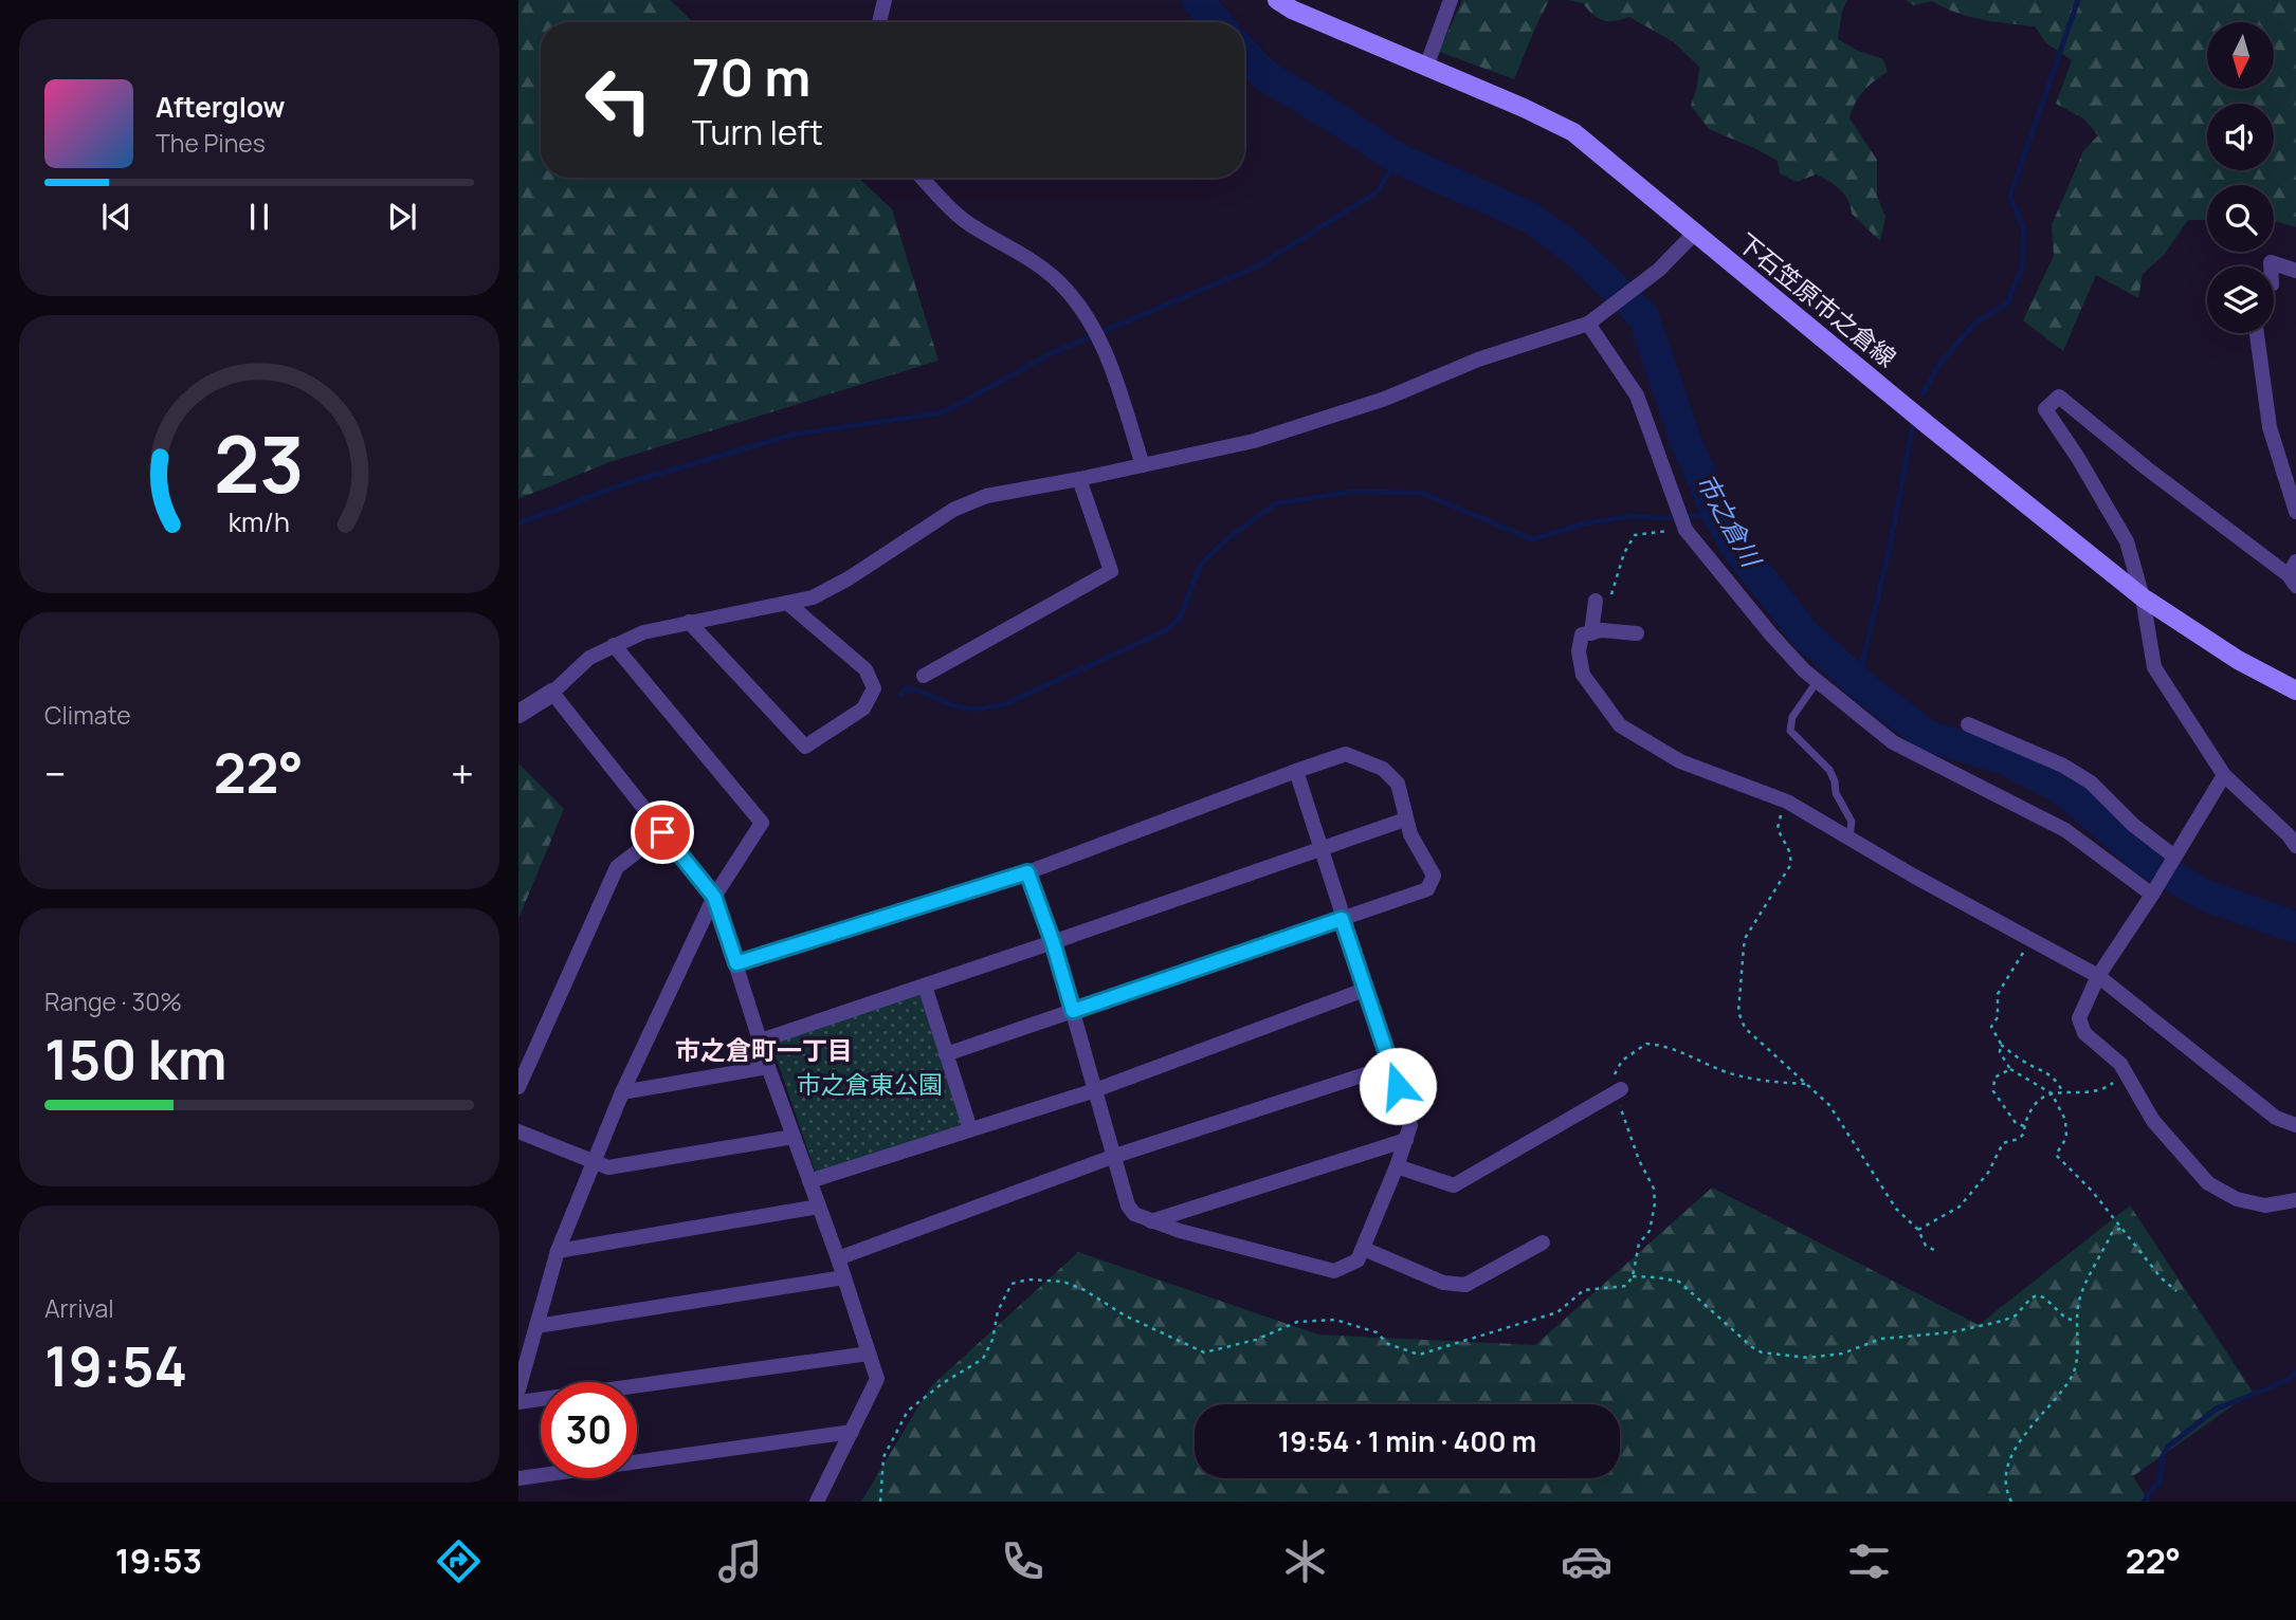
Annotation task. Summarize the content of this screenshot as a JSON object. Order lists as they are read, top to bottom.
{
  "streets": {
    "main road": ["下石笠原市之倉線"]
  },
  "districts": ["市之倉町一丁目"],
  "water": ["市之倉川"],
  "parks": ["市之倉東公園"],
  "north": "bottom",
  "page": {
    "turn": ["70 m", "Turn left"],
    "song": ["Afterglow", "The Pines"],
    "tile": [
      "Climate",
      ["Range · 30%", "150 km"],
      ["Arrival", "19:54"]
    ],
    "heat": ["−", "22°", "+"],
    "limit": "30",
    "trip": "19:54 · 1 min · 400 m",
    "tabs": ["19:53", "22°"],
    "gauge": ["23", "km/h"]
  }
}
